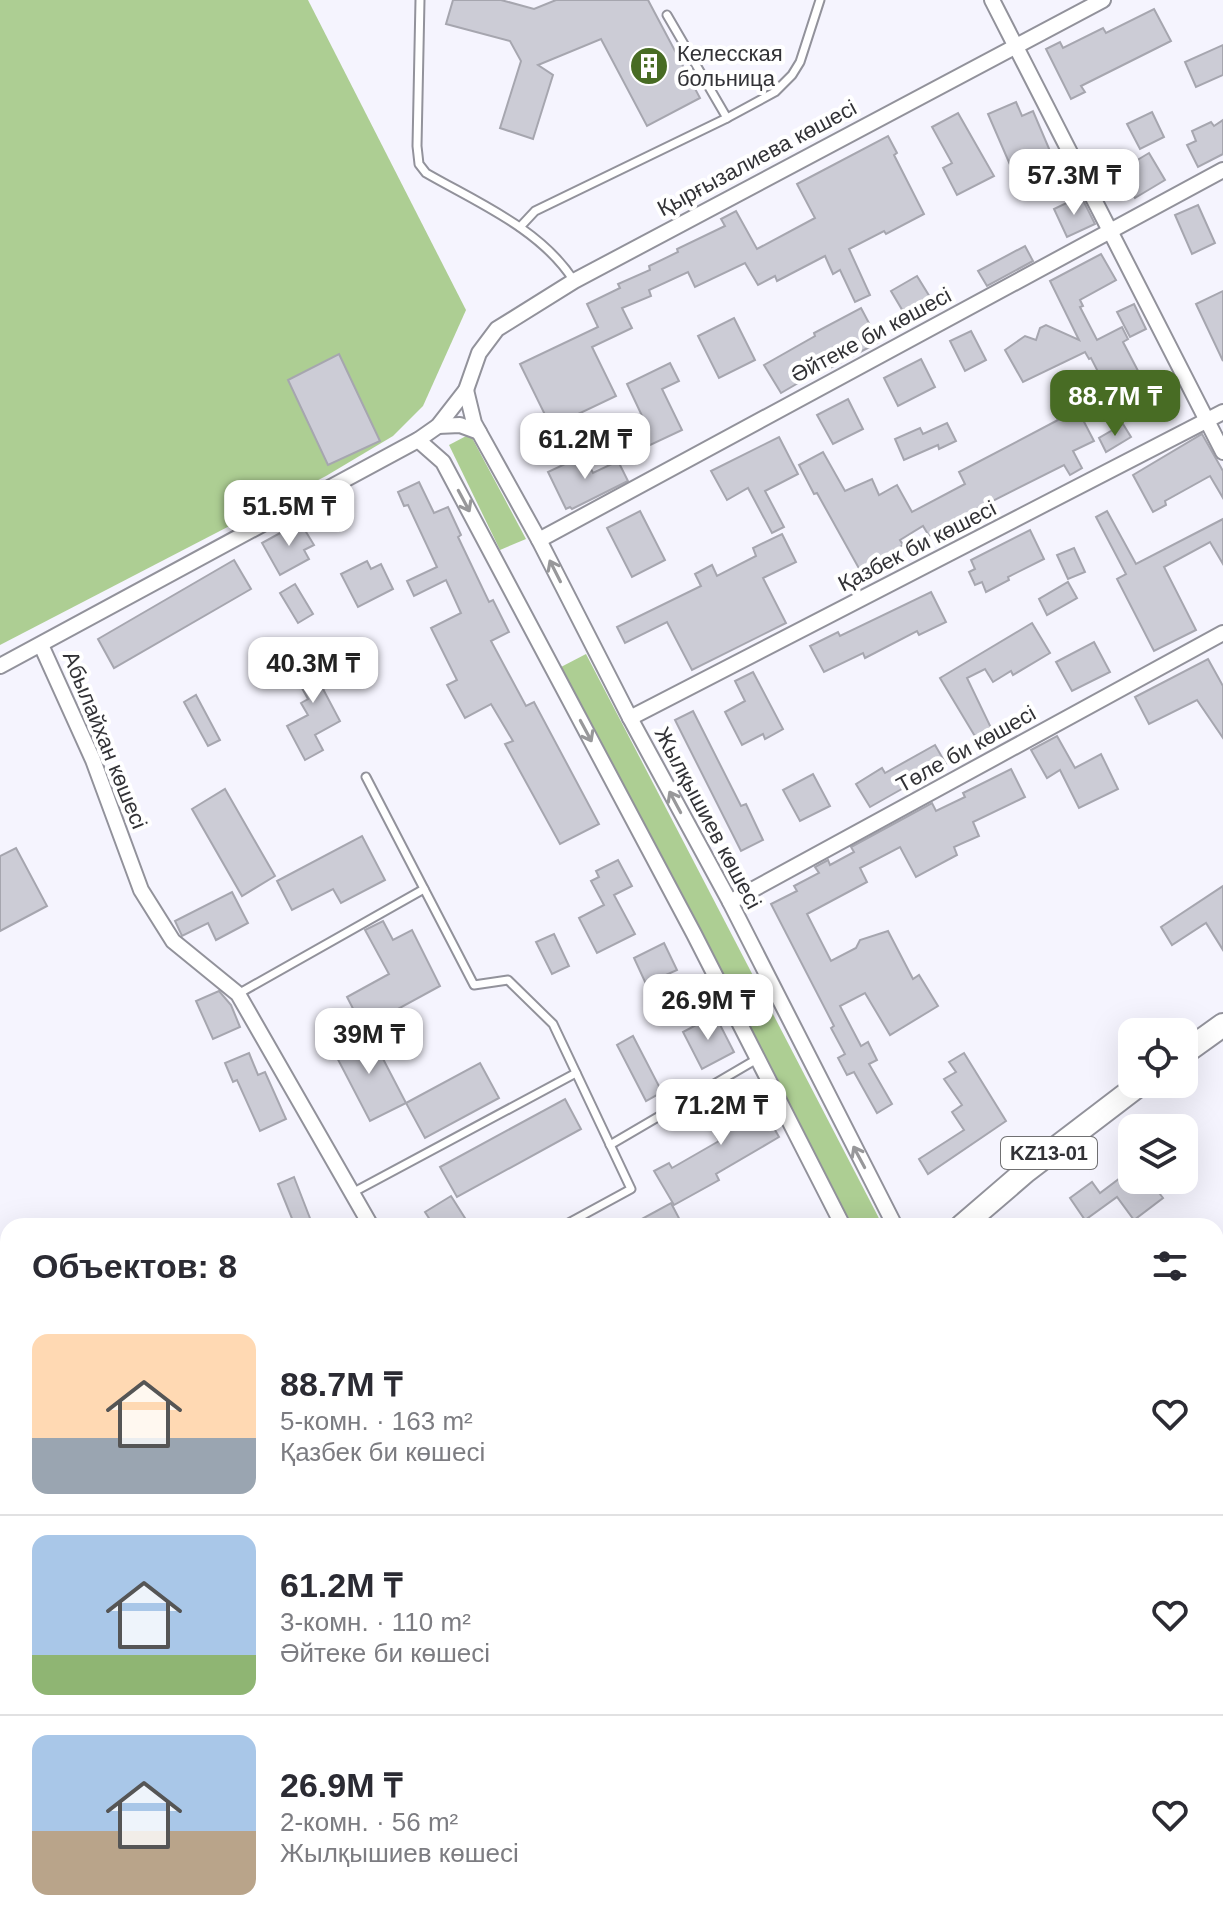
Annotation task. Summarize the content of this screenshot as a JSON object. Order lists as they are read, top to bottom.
{
  "streets": {
    "highway": ["KZ13-01"],
    "street": [
      "Қырғызалиева көшесі",
      "Әйтеке би көшесі",
      "Қазбек би көшесі",
      "Абылайхан көшесі",
      "Төле би көшесі",
      "Жылқышиев көшесі"
    ]
  },
  "crossings": [
    ["Қырғызалиева көшесі", "Абылайхан көшесі"],
    ["Қырғызалиева көшесі", "Жылқышиев көшесі"],
    ["Әйтеке би көшесі", "Жылқышиев көшесі"],
    ["Қазбек би көшесі", "Жылқышиев көшесі"],
    ["Абылайхан көшесі", "Жылқышиев көшесі"],
    ["Төле би көшесі", "Жылқышиев көшесі"]
  ],
  "places": {
    "building": ["Келесская больница"]
  },
  "page": {
    "price": [
      "57.3M ₸",
      "88.7M ₸",
      "61.2M ₸",
      "51.5M ₸",
      "40.3M ₸",
      "26.9M ₸",
      "39M ₸",
      "71.2M ₸"
    ],
    "heading": "Объектов: 8",
    "list": [
      {
        "name": "88.7M ₸",
        "note": "5-комн. · 163 m² · Қазбек би көшесі"
      },
      {
        "name": "61.2M ₸",
        "note": "3-комн. · 110 m² · Әйтеке би көшесі"
      },
      {
        "name": "26.9M ₸",
        "note": "2-комн. · 56 m² · Жылқышиев көшесі"
      }
    ]
  }
}
